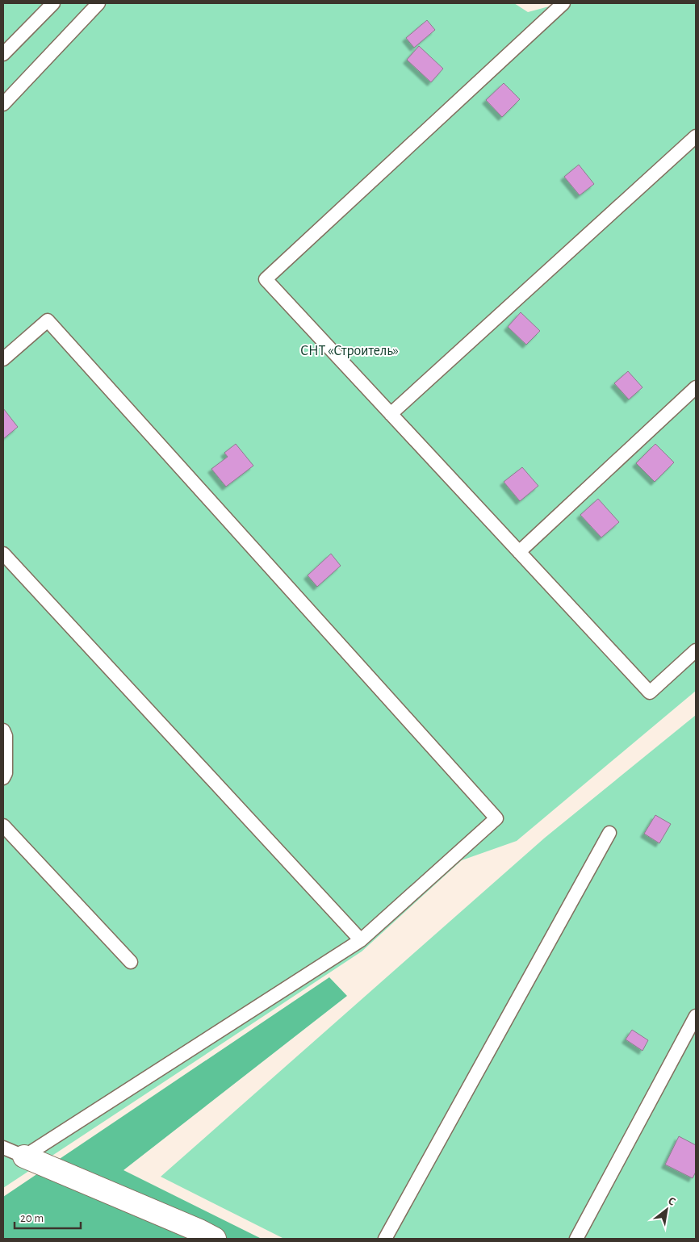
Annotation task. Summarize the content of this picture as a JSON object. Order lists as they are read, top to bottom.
{
  "parks": ["СНТ «Строитель»"],
  "scale_bar": "20 m",
  "north": "top right"
}
